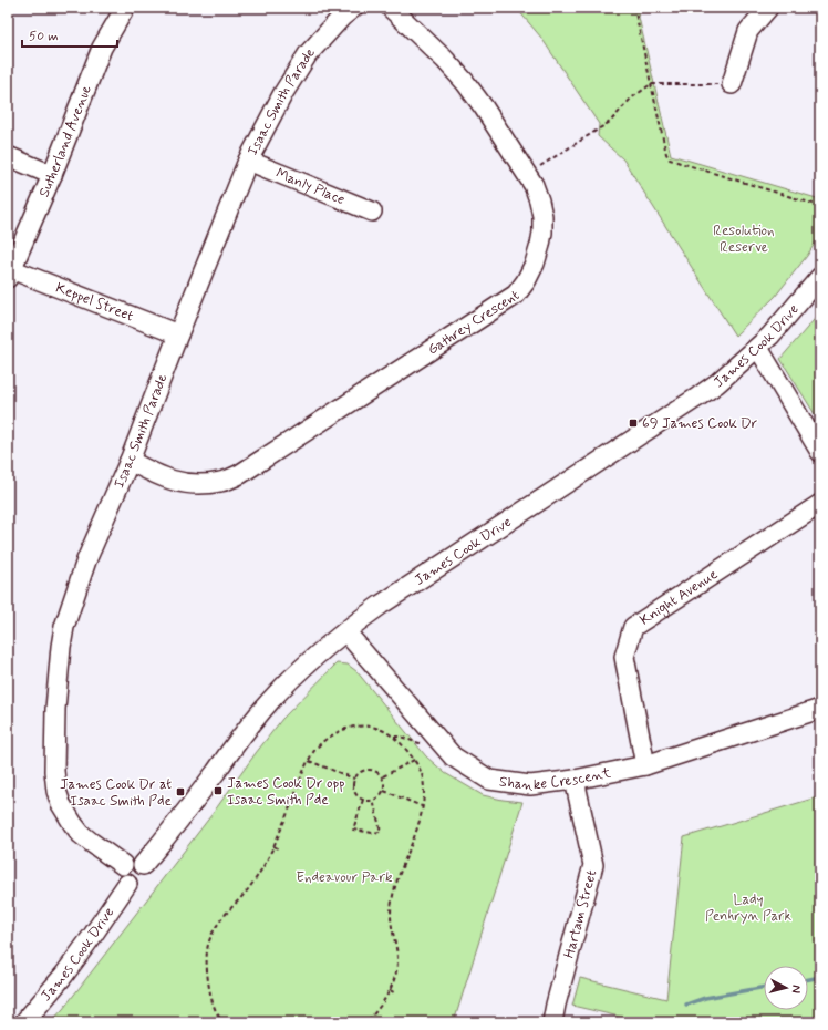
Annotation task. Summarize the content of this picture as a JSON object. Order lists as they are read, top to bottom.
{
  "streets": {
    "street": [
      "Isaac Smith Parade",
      "Sutherland Avenue",
      "Manly Place",
      "Keppel Street",
      "Gathrey Crescent",
      "James Cook Drive",
      "Knight Avenue",
      "Shanke Crescent",
      "Hartam Street"
    ]
  },
  "crossings": [
    ["Isaac Smith Parade", "Manly Place"],
    ["Isaac Smith Parade", "Keppel Street"],
    ["Isaac Smith Parade", "Gathrey Crescent"],
    ["Isaac Smith Parade", "James Cook Drive"],
    ["Sutherland Avenue", "Keppel Street"],
    ["James Cook Drive", "Shanke Crescent"],
    ["Knight Avenue", "Shanke Crescent"],
    ["Shanke Crescent", "Hartam Street"]
  ],
  "parks": ["Resolution Reserve", "Endeavour Park", "Lady Penhryn Park"],
  "places": {
    "transit": ["69 James Cook Dr", "James Cook Dr opp Isaac Smith Pde", "James Cook Dr at Isaac Smith Pde"]
  },
  "scale_bar": "50 m",
  "north": "right"
}
